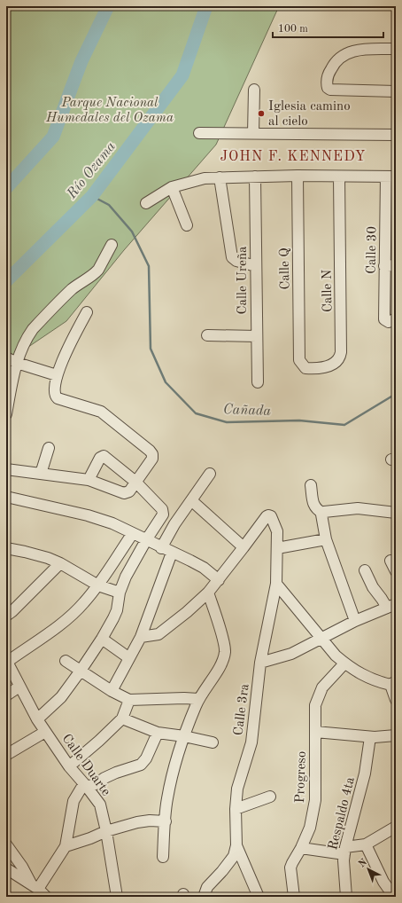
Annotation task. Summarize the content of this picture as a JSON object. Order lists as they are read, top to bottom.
{
  "streets": {
    "street": [
      "Calle 30",
      "Calle Q",
      "Calle Ureña",
      "Calle N",
      "Calle 3ra",
      "Calle Duarte",
      "Progreso",
      "Respaldo 4ta"
    ]
  },
  "crossings": [
    ["Calle Q", "Calle N"]
  ],
  "districts": ["JOHN F. KENNEDY"],
  "water": ["Río Ozama", "Cañada"],
  "parks": ["Parque Nacional Humedales del Ozama"],
  "places": ["Iglesia camino al cielo"],
  "scale_bar": "100 m",
  "north": "top left"
}
